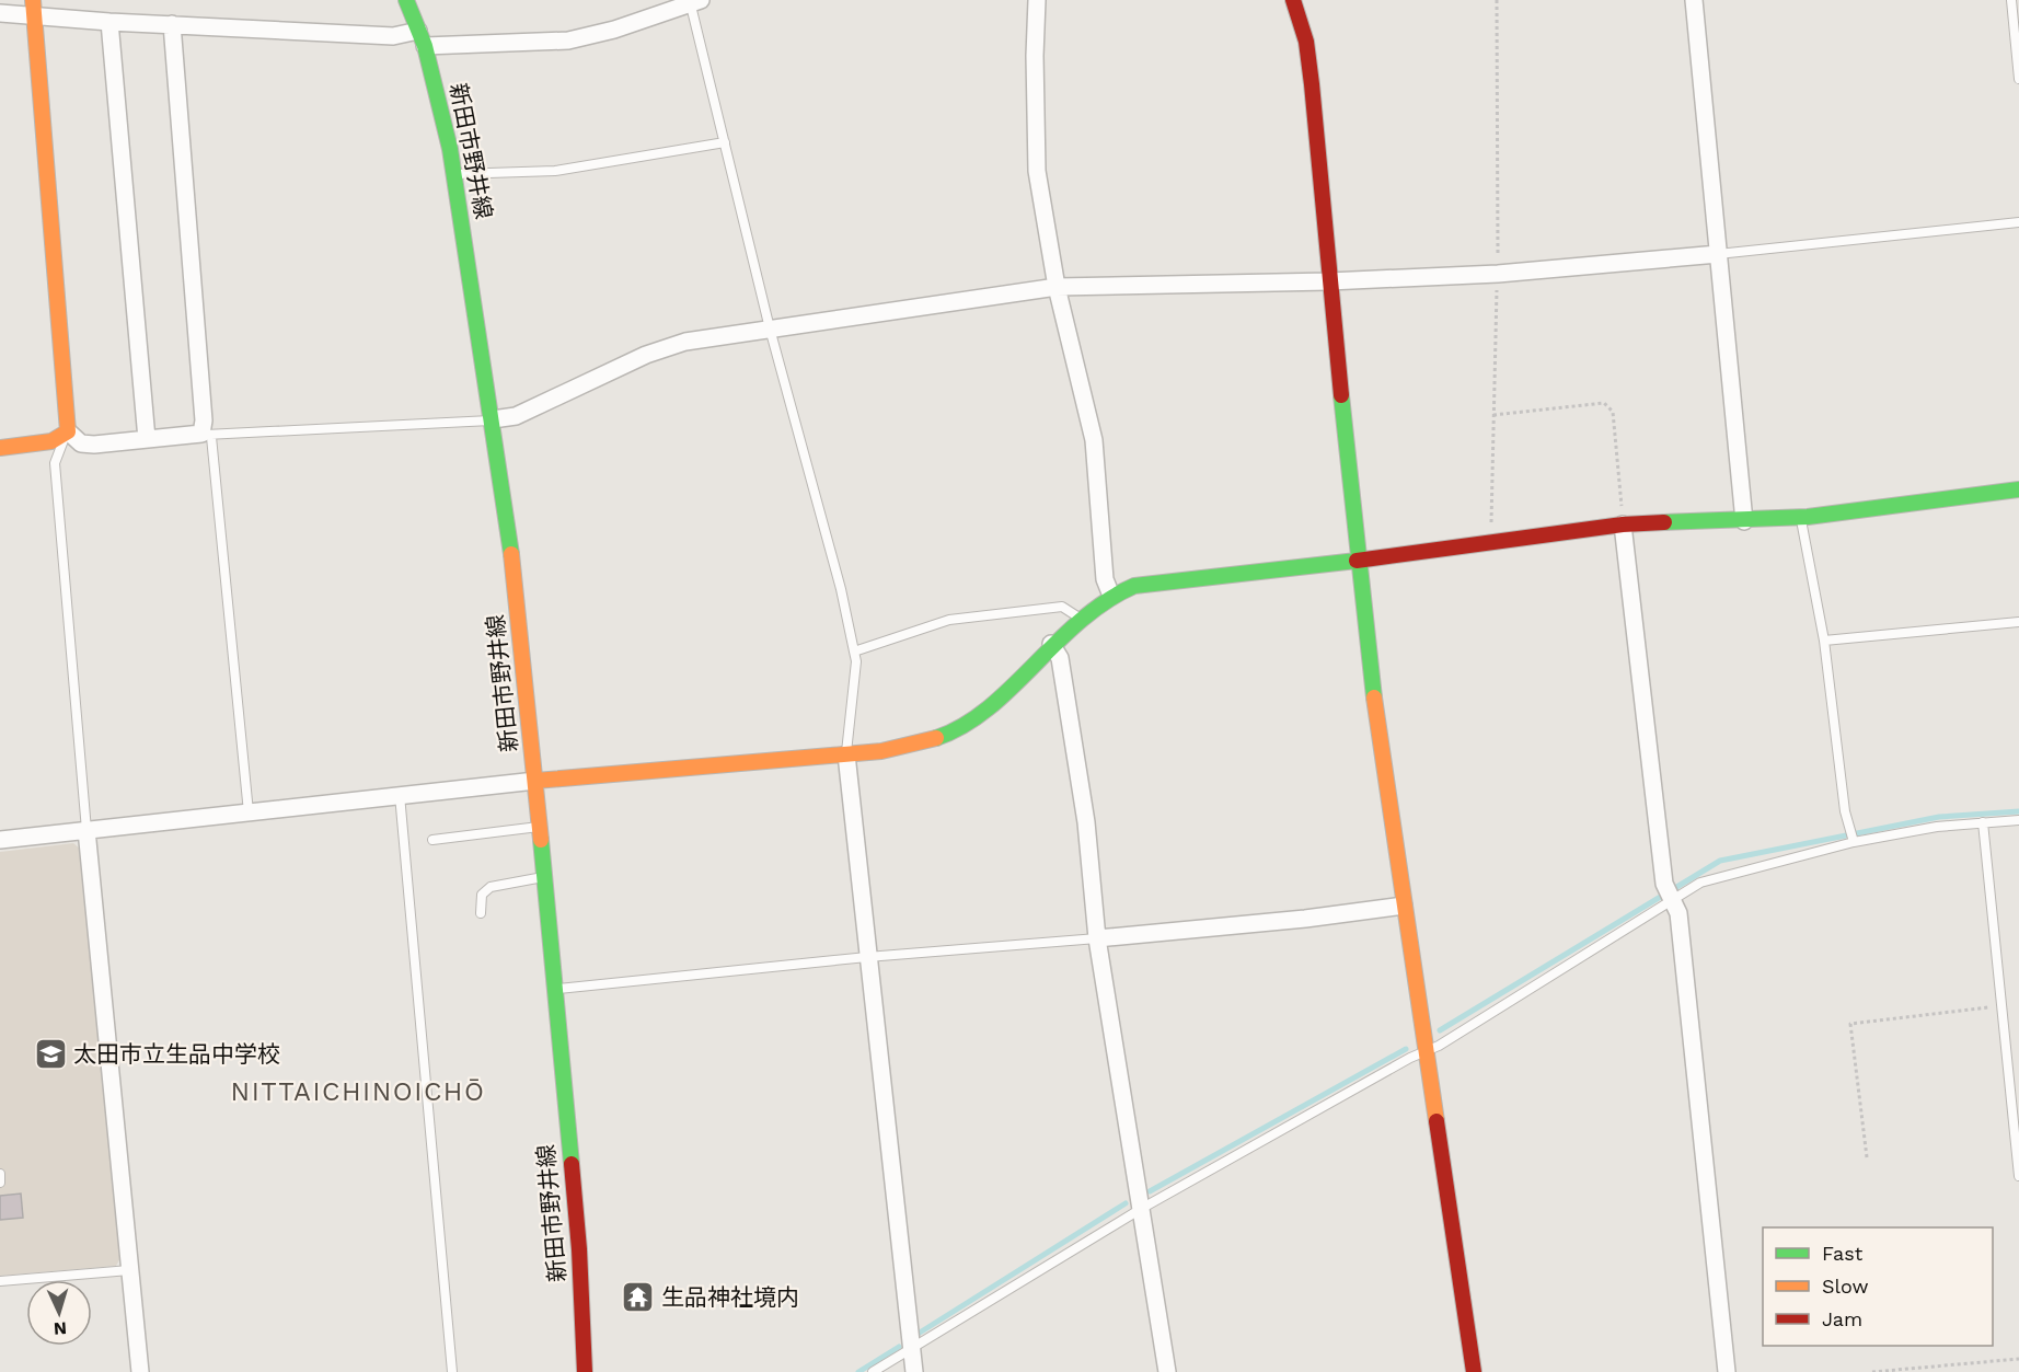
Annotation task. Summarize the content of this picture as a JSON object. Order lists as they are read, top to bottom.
{
  "streets": {
    "street": ["新田市野井線"]
  },
  "districts": ["NITTAICHINOICHŌ"],
  "places": {
    "school or university": ["太田市立生品中学校"],
    "temple": ["生品神社境内"]
  },
  "legend": ["Fast", "Slow", "Jam"],
  "north": "bottom"
}
